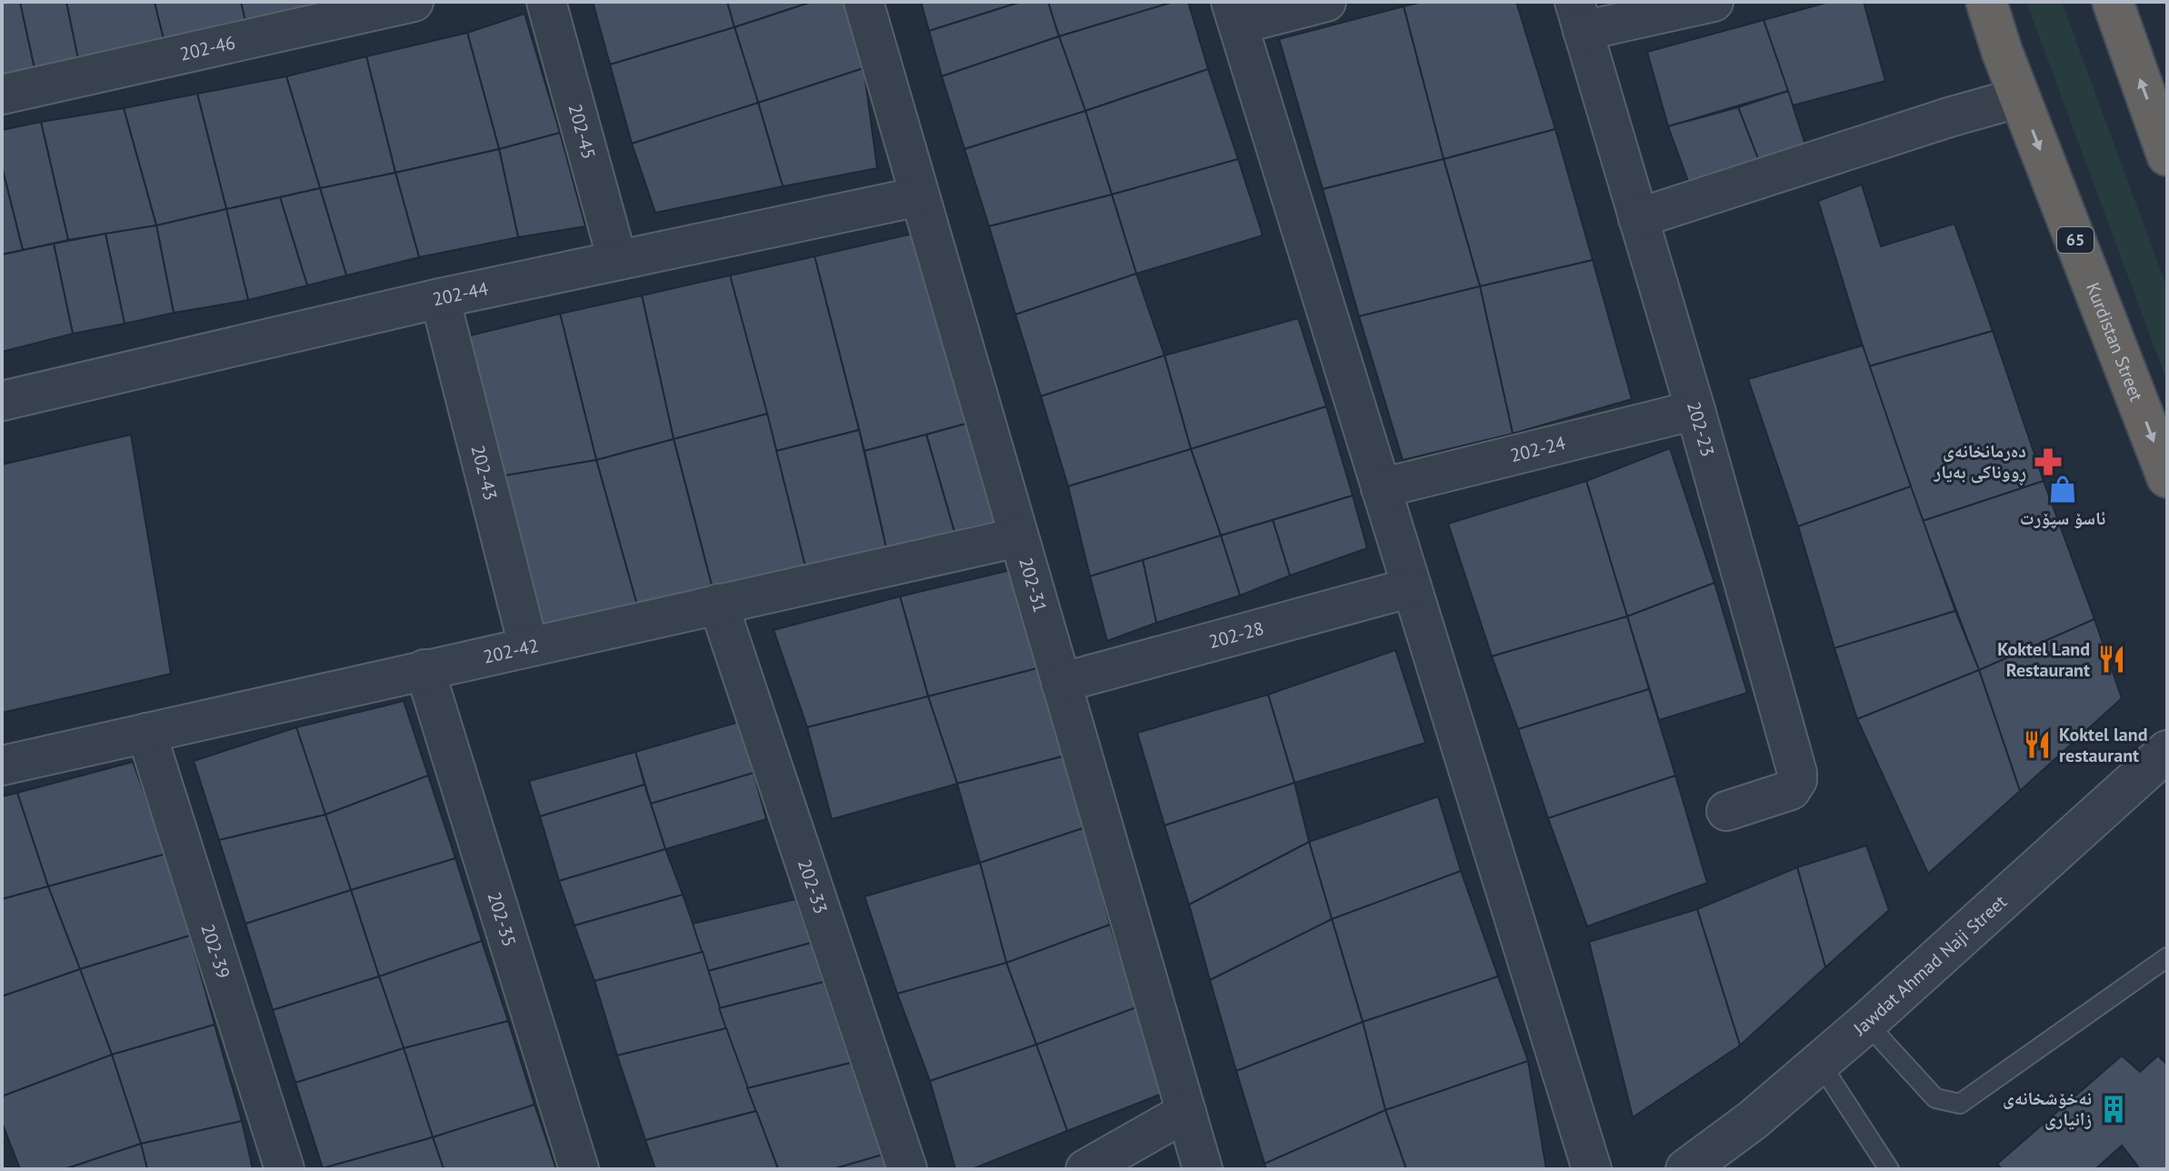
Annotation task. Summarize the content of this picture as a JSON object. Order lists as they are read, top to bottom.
{
  "streets": {
    "highway": ["65", "Kurdistan Street"],
    "street": [
      "202-46",
      "202-45",
      "202-44",
      "202-23",
      "202-24",
      "202-43",
      "202-31",
      "202-28",
      "202-42",
      "202-33",
      "202-35",
      "202-39",
      "Jawdat Ahmad Naji Street"
    ]
  },
  "crossings": [
    ["202-45", "202-44"],
    ["202-44", "202-43"],
    ["202-44", "202-31"],
    ["202-23", "202-24"],
    ["202-43", "202-42"],
    ["202-31", "202-28"],
    ["202-31", "202-42"],
    ["202-42", "202-33"],
    ["202-42", "202-35"],
    ["202-42", "202-39"]
  ],
  "one_way": ["Kurdistan Street"],
  "places": {
    "pharmacy": ["دەرمانخانەی ڕووناکی بەیار"],
    "shop": ["ئاسۆ سپۆرت"],
    "restaurant": ["Koktel Land Restaurant", "Koktel land restaurant"],
    "building": ["نەخۆشخانەی زانیاری"]
  }
}
